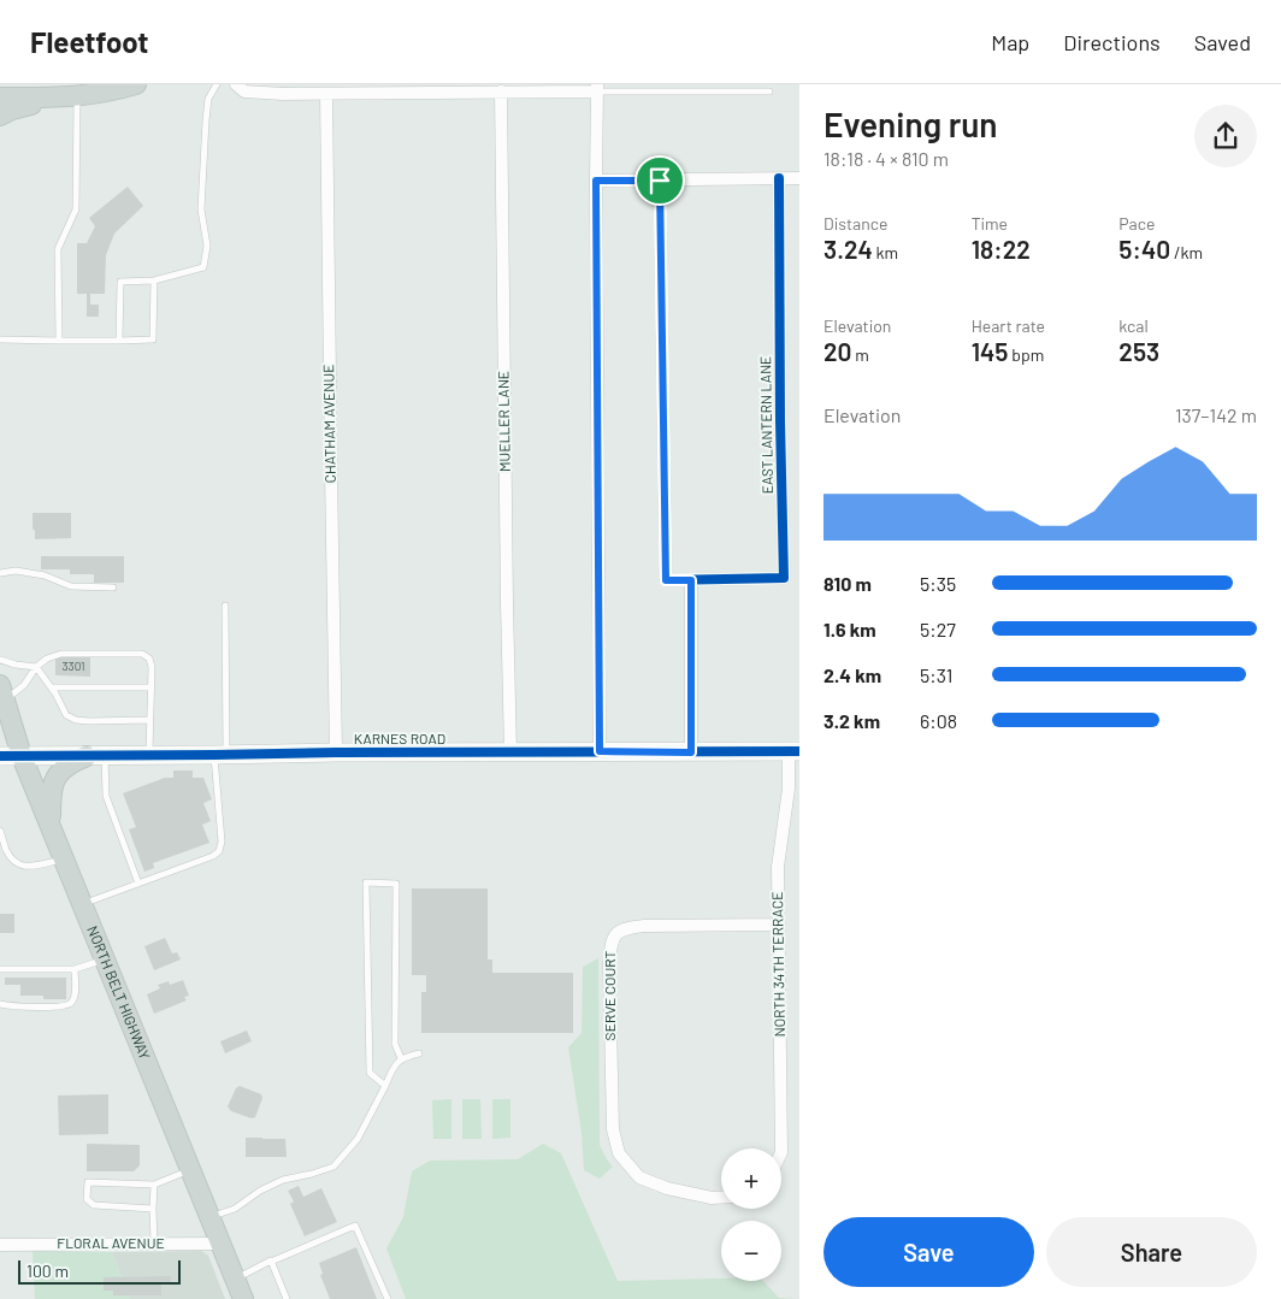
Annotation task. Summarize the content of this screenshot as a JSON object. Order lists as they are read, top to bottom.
{
  "streets": {
    "main road": ["NORTH BELT HIGHWAY"],
    "street": [
      "MUELLER LANE",
      "CHATHAM AVENUE",
      "EAST LANTERN LANE",
      "KARNES ROAD",
      "NORTH 34TH TERRACE",
      "SERVE COURT",
      "FLORAL AVENUE"
    ]
  },
  "crossings": [
    ["MUELLER LANE", "KARNES ROAD"],
    ["CHATHAM AVENUE", "KARNES ROAD"],
    ["KARNES ROAD", "NORTH 34TH TERRACE"],
    ["KARNES ROAD", "NORTH BELT HIGHWAY"],
    ["NORTH 34TH TERRACE", "SERVE COURT"],
    ["NORTH BELT HIGHWAY", "FLORAL AVENUE"]
  ],
  "house_numbers": ["3301"],
  "scale_bar": "100 m",
  "page": {
    "header": "Fleetfoot",
    "nav": ["Map", "Directions", "Saved"],
    "heading": ["Evening run", "18:18 · 4 × 810 m"],
    "stats": [
      ["Distance", "3.24 km"],
      ["Time", "18:22"],
      ["Pace", "5:40 /km"],
      ["Elevation", "20 m"],
      ["Heart rate", "145 bpm"],
      ["kcal", "253"]
    ],
    "chart": ["Elevation", "137–142 m"],
    "list": [
      {
        "name": "810 m",
        "note": "5:35"
      },
      {
        "name": "1.6 km",
        "note": "5:27"
      },
      {
        "name": "2.4 km",
        "note": "5:31"
      },
      {
        "name": "3.2 km",
        "note": "6:08"
      }
    ],
    "map_buttons": ["+", "−"],
    "buttons": ["Save", "Share"],
    "scale": "100 m"
  }
}
